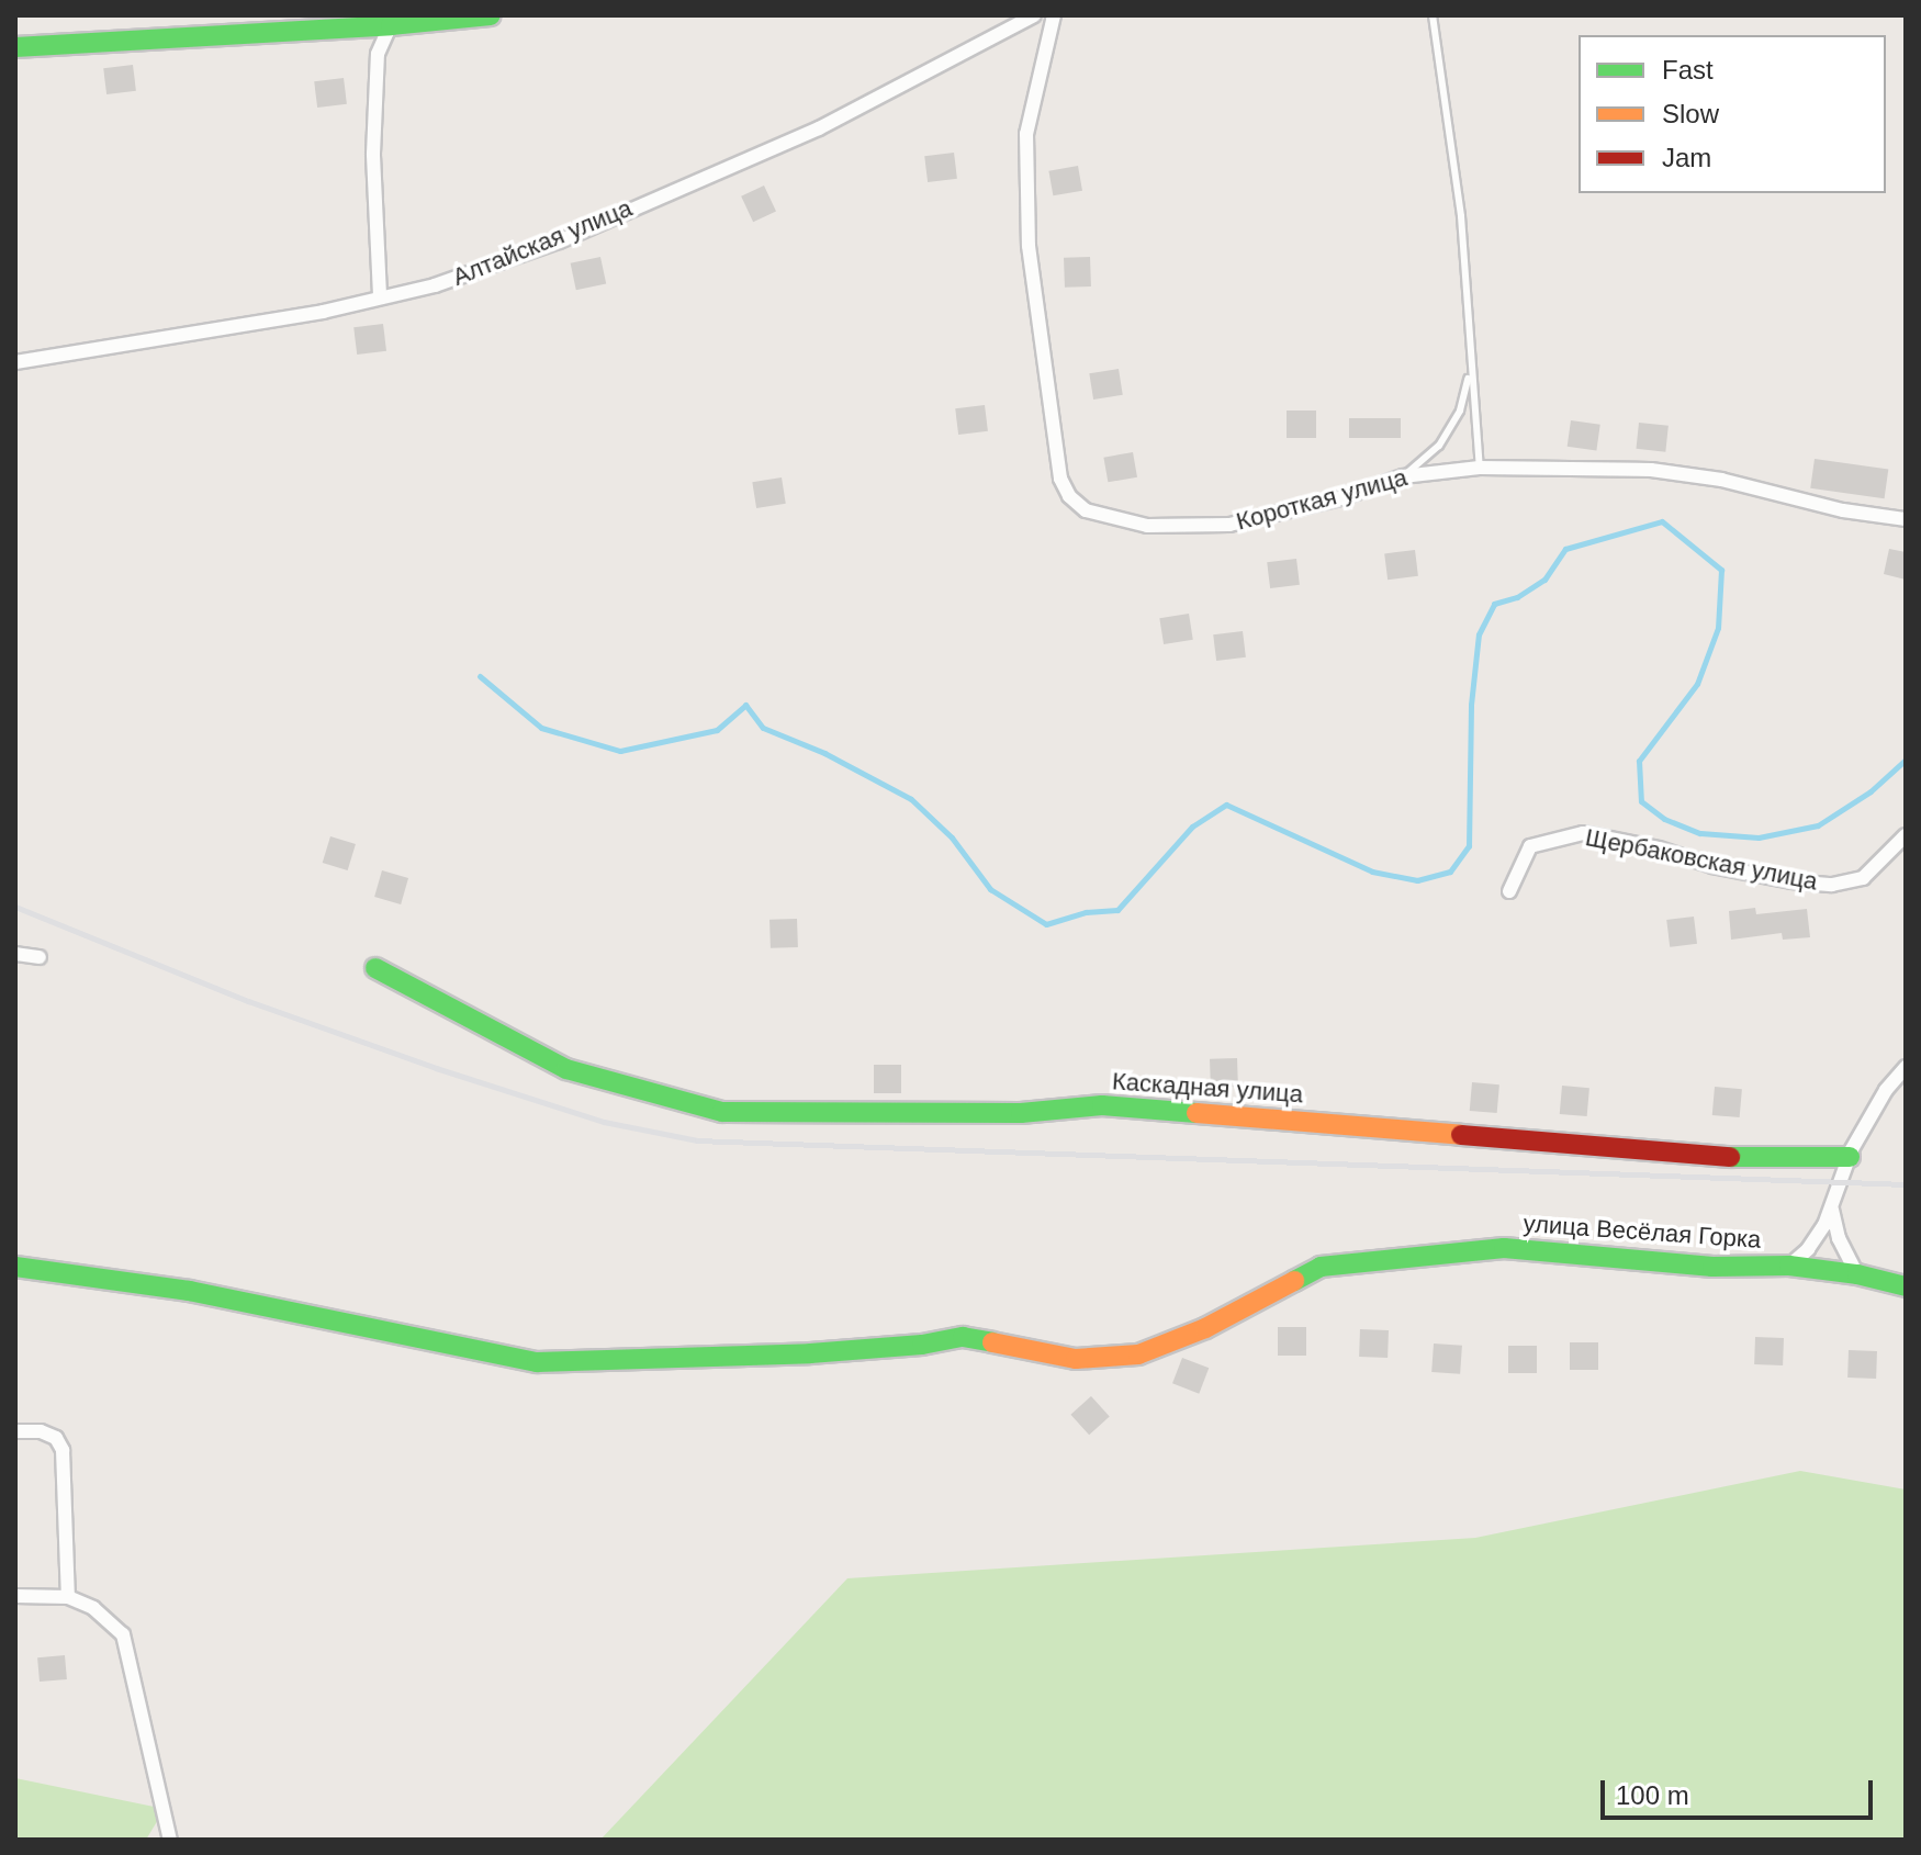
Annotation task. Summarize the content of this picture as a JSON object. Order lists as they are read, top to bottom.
{
  "streets": {
    "street": [
      "Алтайская улица",
      "Короткая улица",
      "Щербаковская улица",
      "Каскадная улица",
      "улица Весёлая Горка"
    ]
  },
  "legend": ["Fast", "Slow", "Jam"],
  "scale_bar": "100 m"
}
